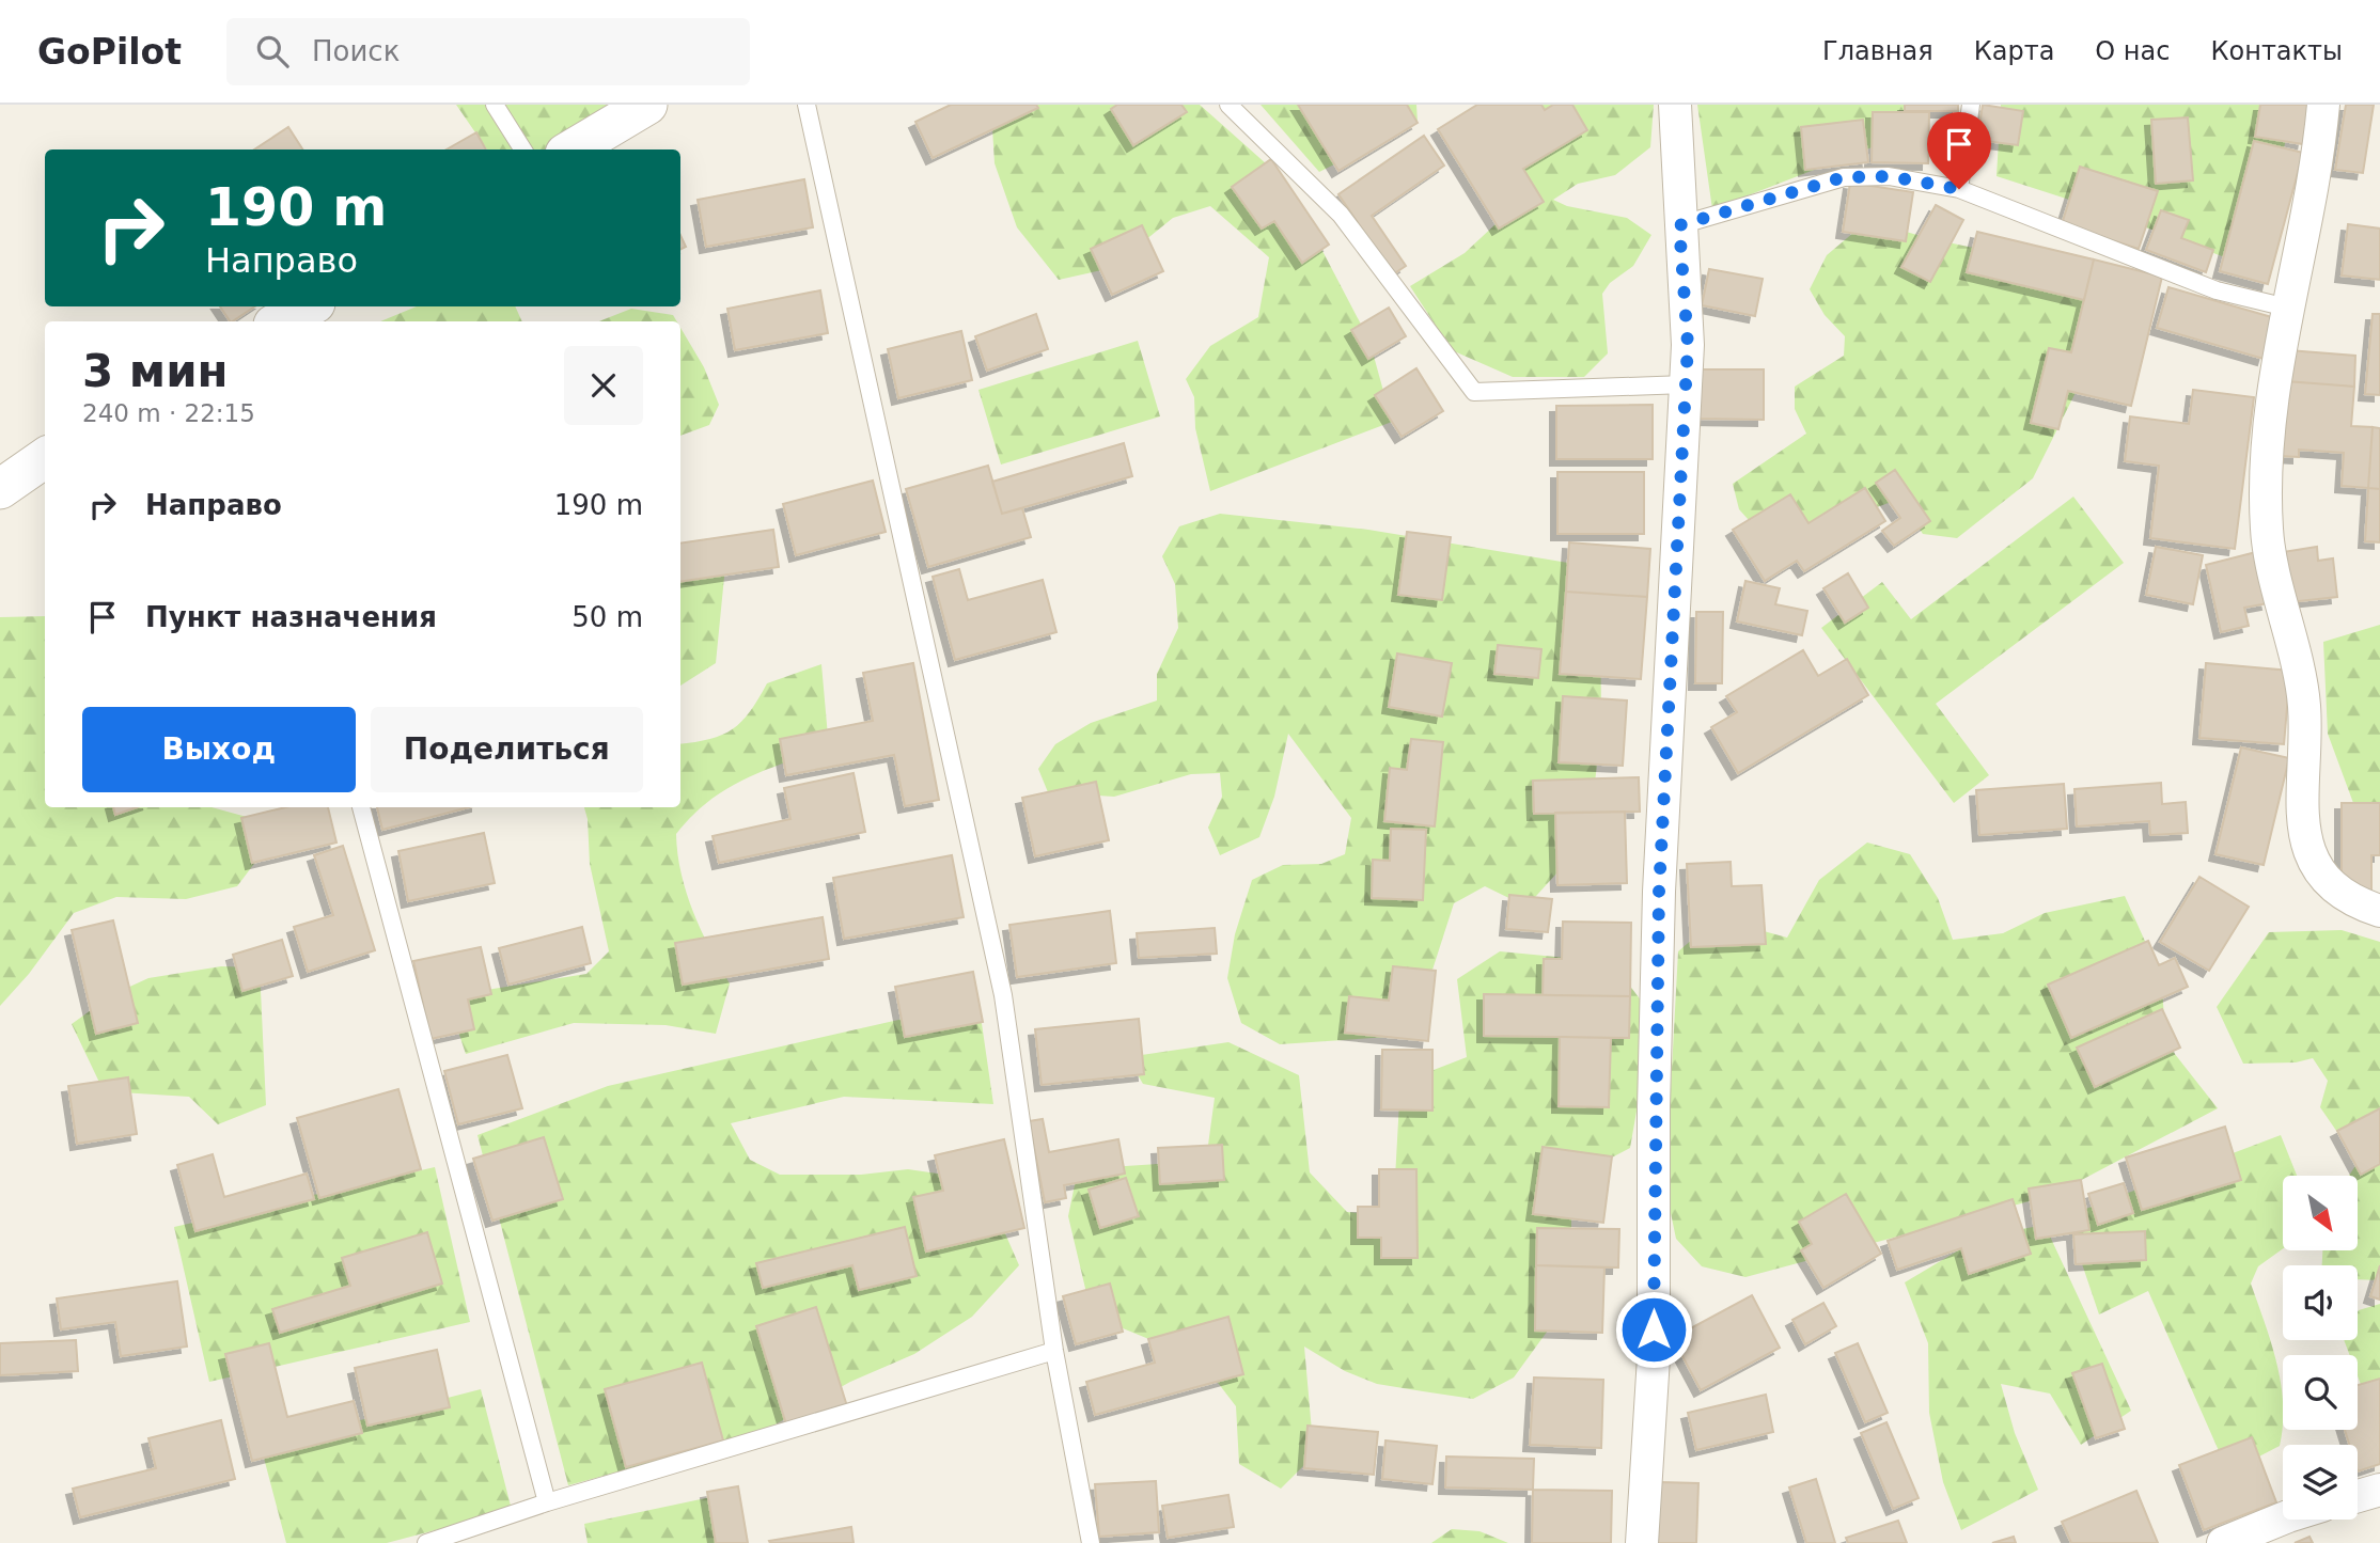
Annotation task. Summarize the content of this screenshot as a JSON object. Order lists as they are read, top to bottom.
{
  "north": "bottom right",
  "page": {
    "header": "GoPilot",
    "search": "Поиск",
    "nav": [
      "Главная",
      "Карта",
      "О нас",
      "Контакты"
    ],
    "turn": ["190 m", "Направо"],
    "heading": ["3 мин", "240 m · 22:15"],
    "list": [
      {
        "name": "Направо",
        "value": "190 m"
      },
      {
        "name": "Пункт назначения",
        "value": "50 m"
      }
    ],
    "buttons": ["Выход", "Поделиться"]
  }
}
